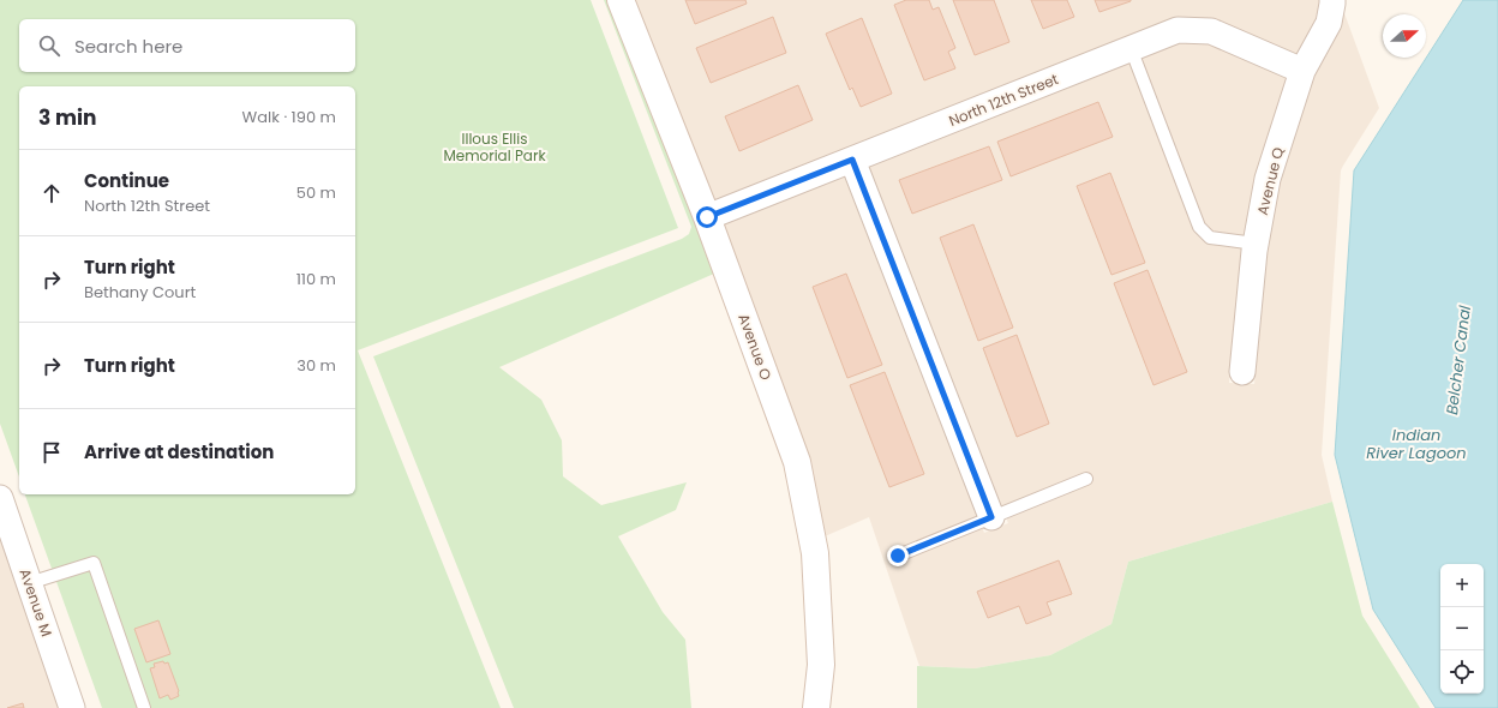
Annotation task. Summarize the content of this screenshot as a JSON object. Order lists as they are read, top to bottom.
{
  "streets": {
    "street": [
      "North 12th Street",
      "Avenue Q",
      "Avenue O",
      "Avenue M"
    ]
  },
  "crossings": [
    ["North 12th Street", "Avenue Q"],
    ["North 12th Street", "Avenue O"]
  ],
  "water": ["Belcher Canal", "Indian River Lagoon"],
  "parks": ["Illous Ellis Memorial Park"],
  "north": "right",
  "page": {
    "search": "Search here",
    "heading": ["3 min", "Walk · 190 m"],
    "list": [
      ["Continue", "North 12th Street", "50 m"],
      ["Turn right", "Bethany Court", "110 m"],
      ["Turn right", "30 m"],
      "Arrive at destination"
    ],
    "map_buttons": ["+", "−"]
  }
}
